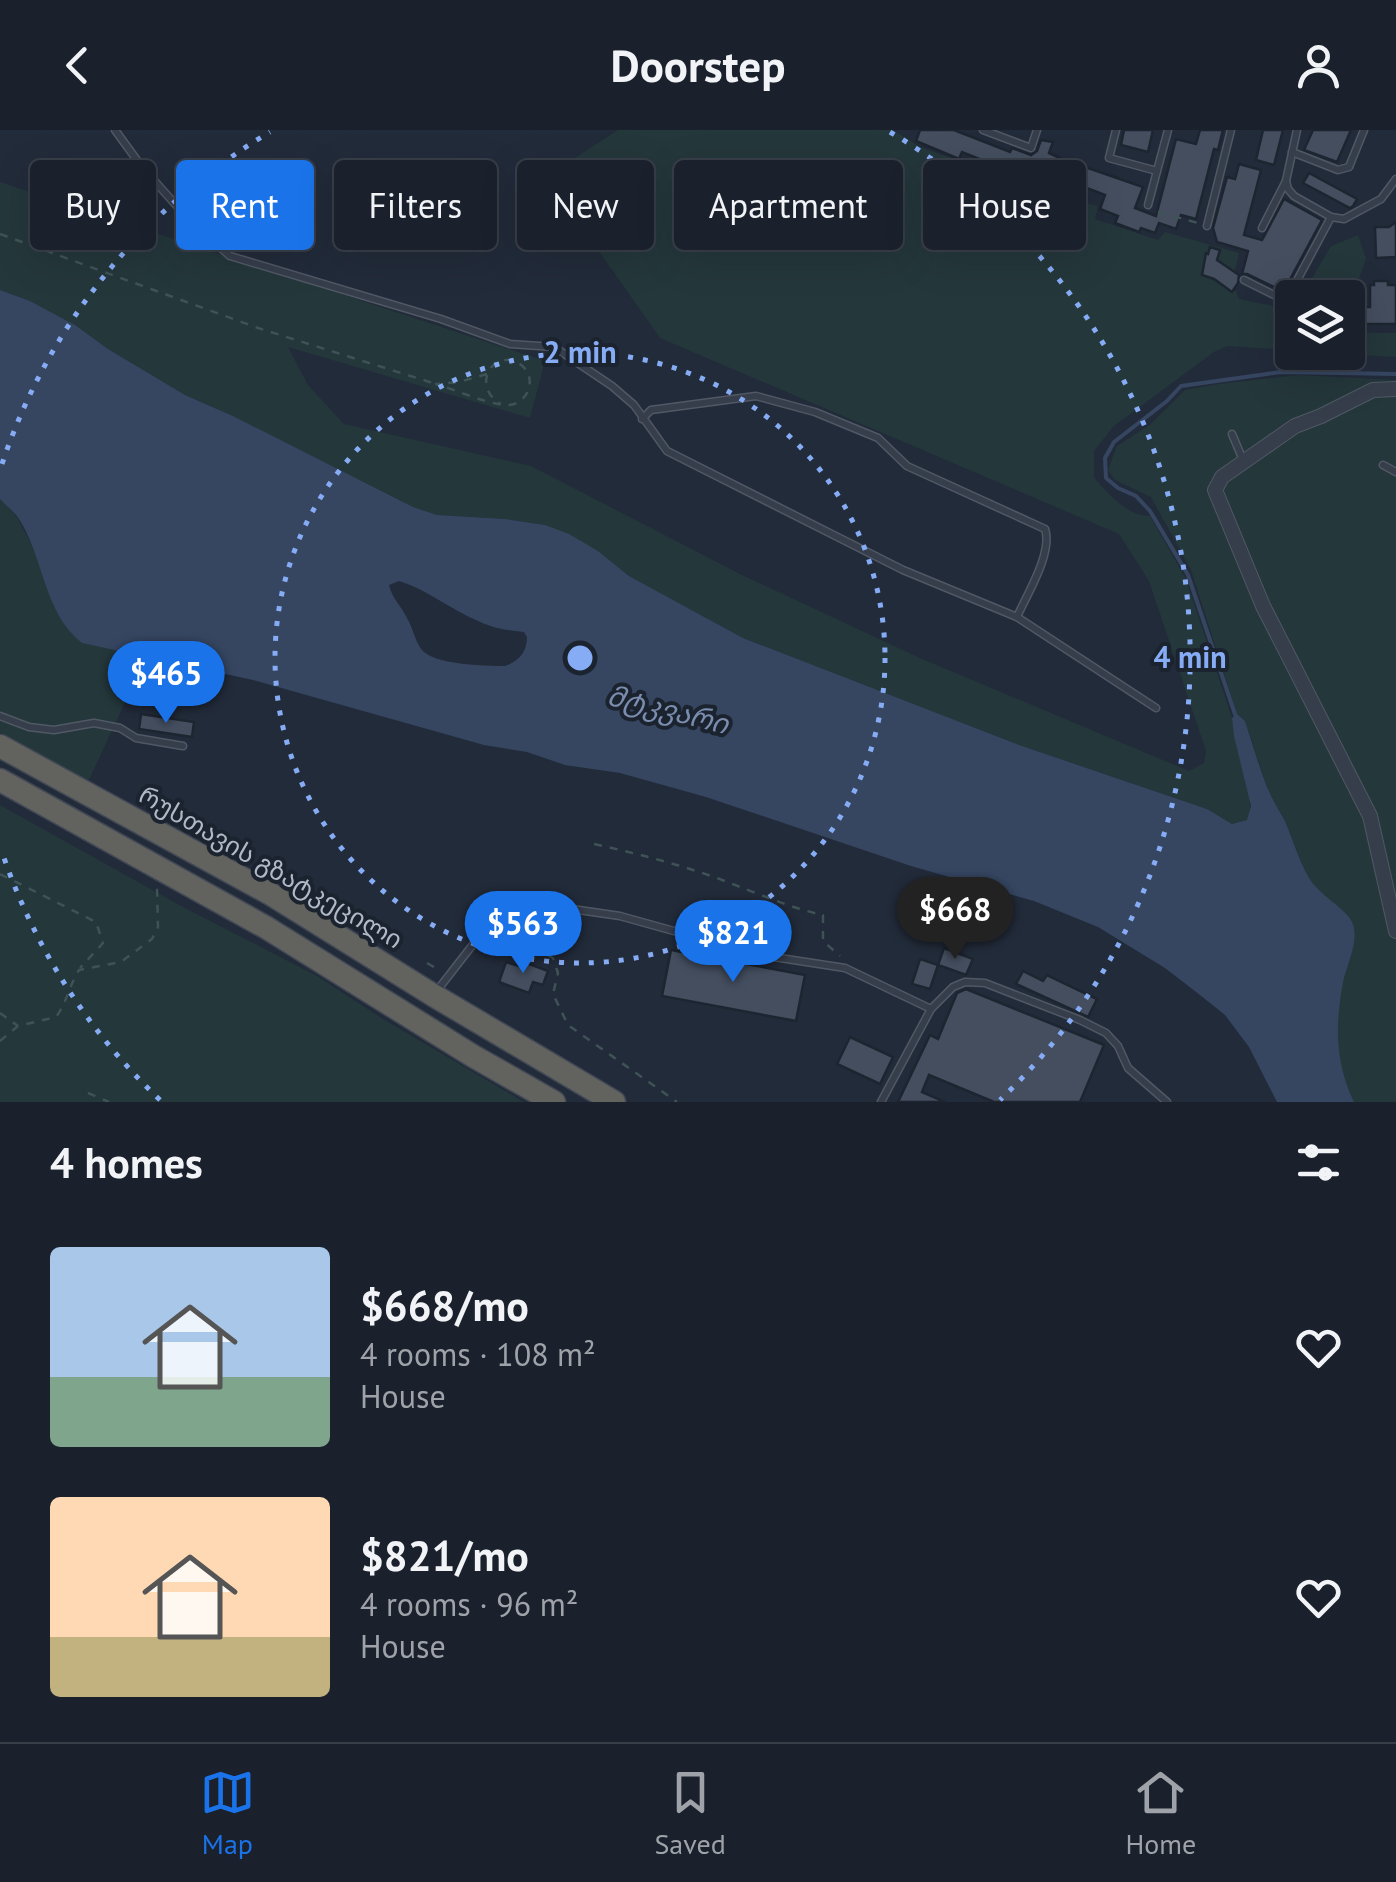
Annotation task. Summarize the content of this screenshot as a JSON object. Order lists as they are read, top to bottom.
{
  "streets": {
    "highway": ["რუსთავის გზატკეცილი"]
  },
  "water": ["მტკვარი"],
  "page": {
    "header": "Doorstep",
    "chip": [
      "Buy",
      "Rent",
      "Filters",
      "New",
      "Apartment",
      "House"
    ],
    "price": [
      "$465",
      "$668",
      "$563",
      "$821"
    ],
    "heading": "4 homes",
    "list": [
      {
        "name": "$668/mo",
        "note": "4 rooms · 108 m² · House"
      },
      {
        "name": "$821/mo",
        "note": "4 rooms · 96 m² · House"
      }
    ],
    "tabs": ["Map", "Saved", "Home"]
  },
  "rings": ["2 min", "4 min"]
}
